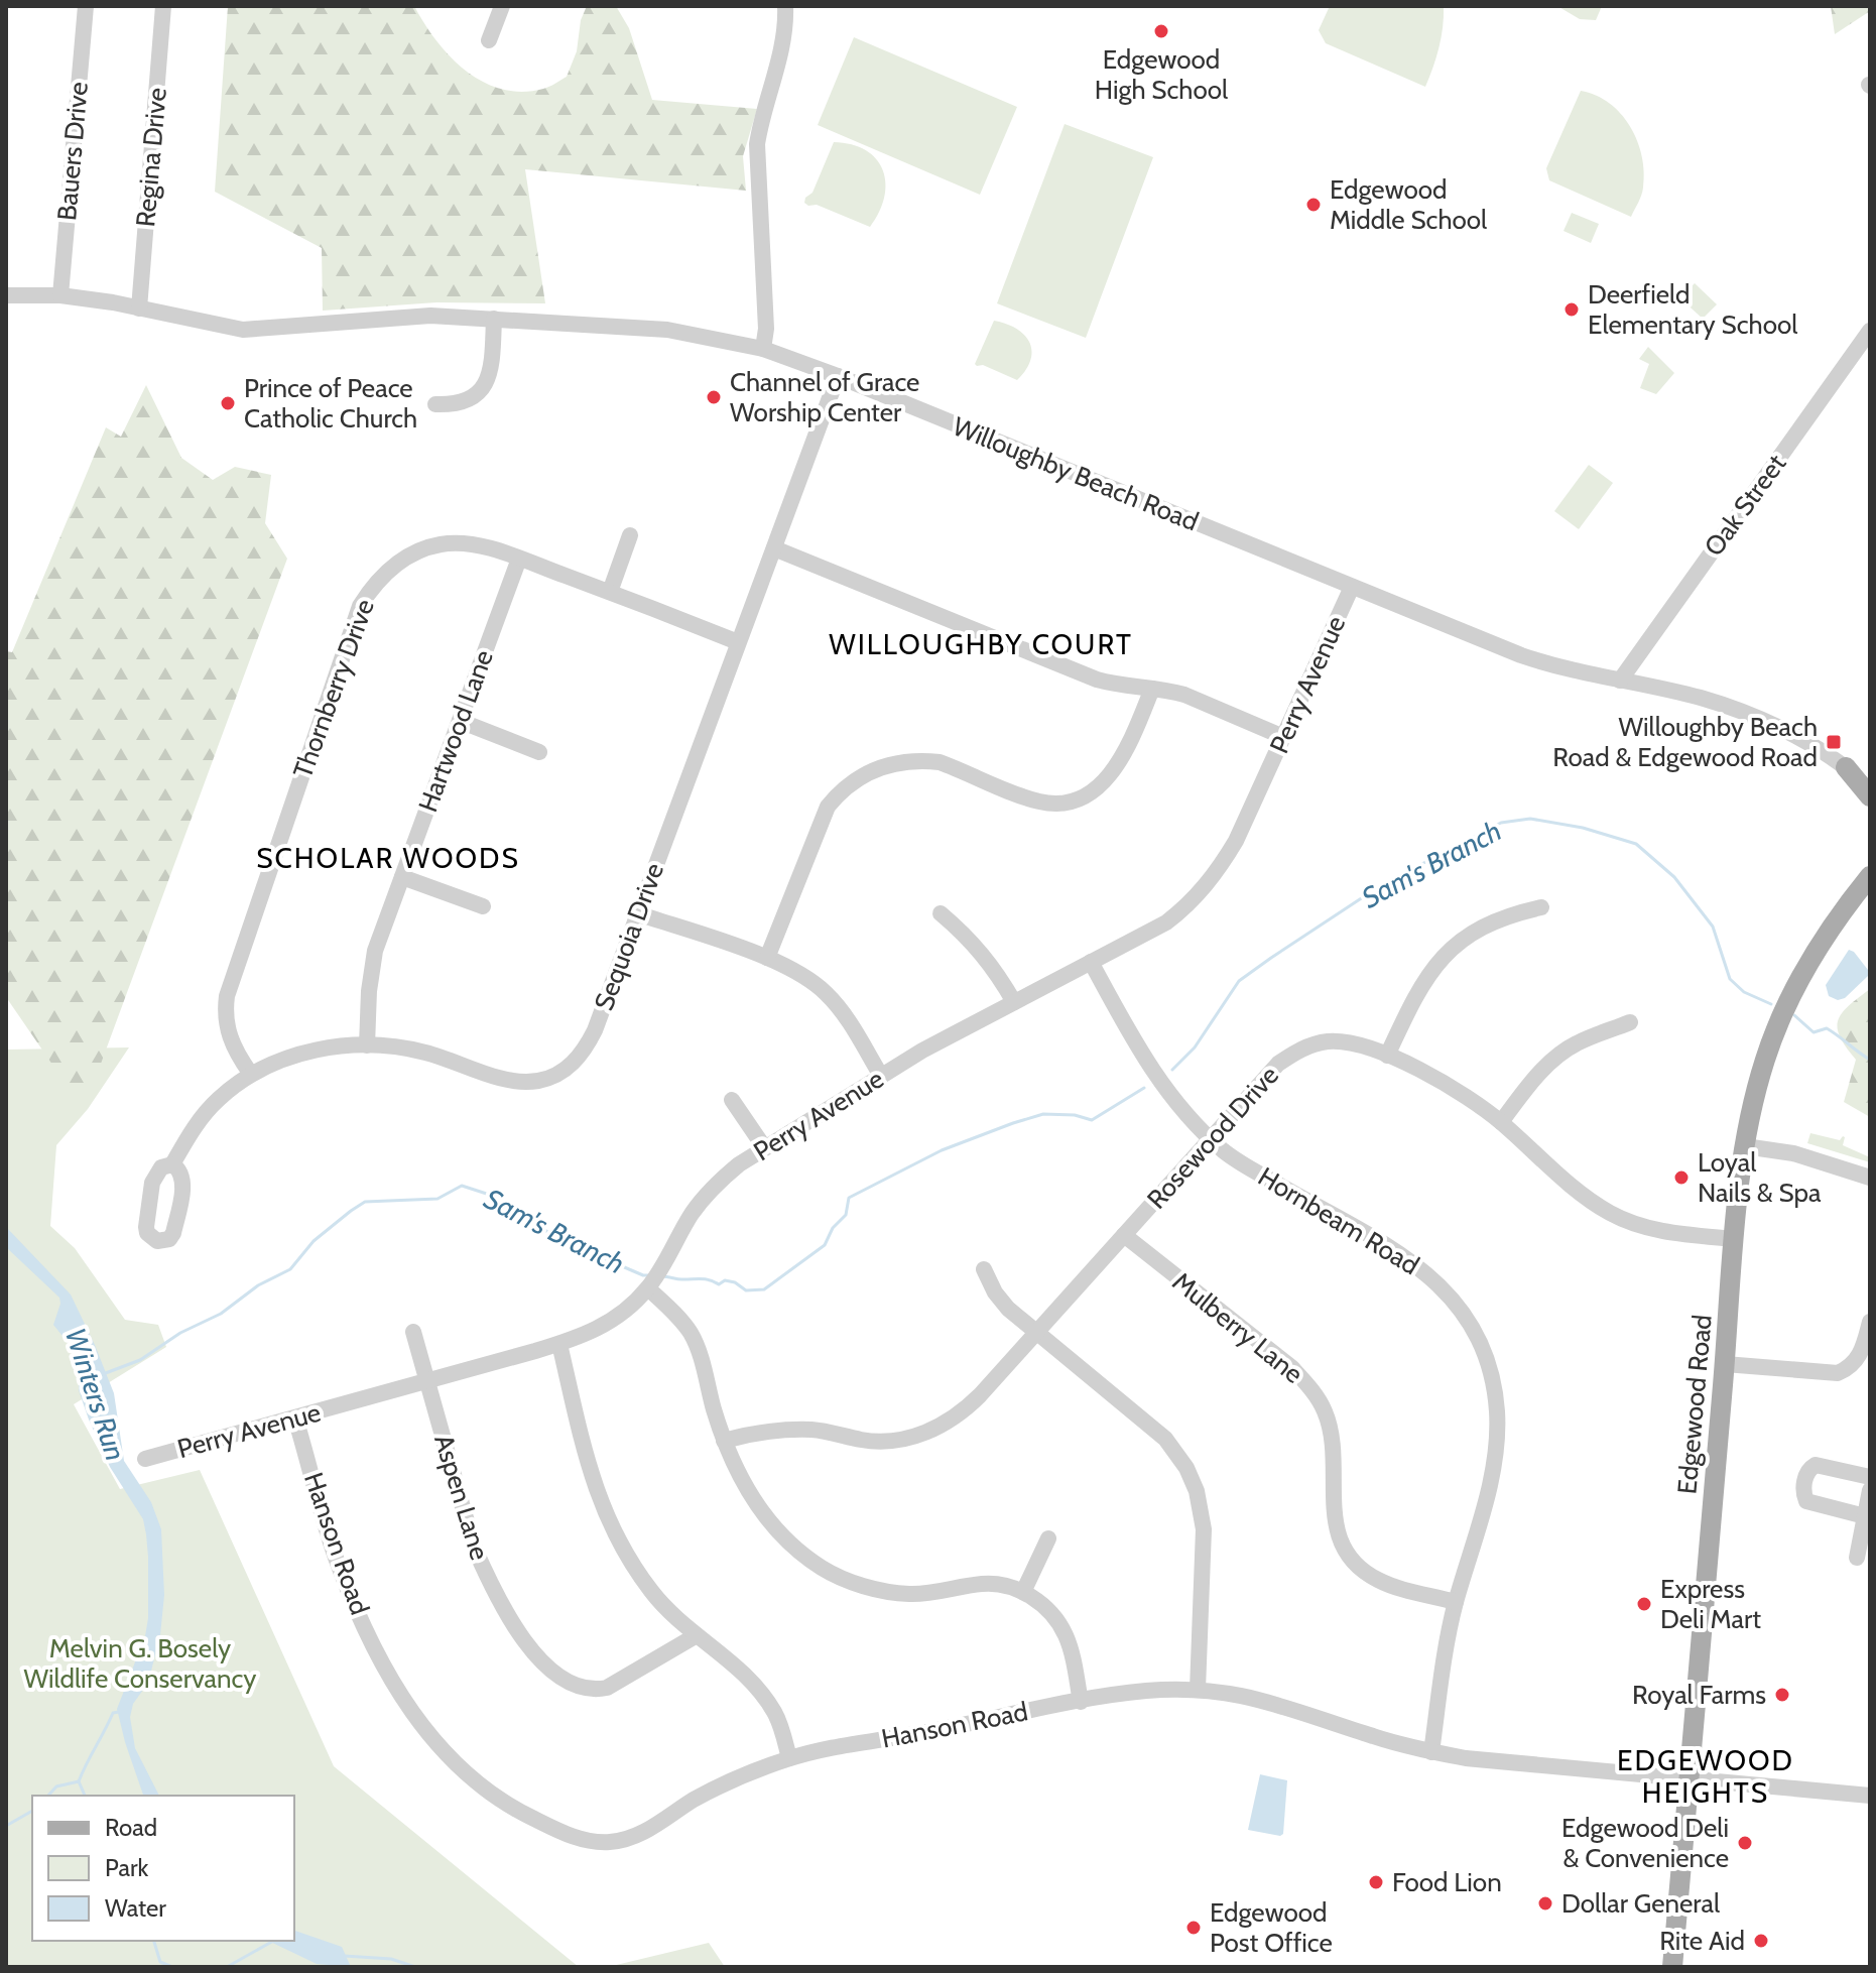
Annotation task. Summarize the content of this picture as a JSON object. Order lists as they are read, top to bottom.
{
  "streets": {
    "main road": ["Edgewood Road"],
    "street": [
      "Bauers Drive",
      "Regina Drive",
      "Willoughby Beach Road",
      "Oak Street",
      "Perry Avenue",
      "Thornberry Drive",
      "Hartwood Lane",
      "Sequoia Drive",
      "Rosewood Drive",
      "Hornbeam Road",
      "Mulberry Lane",
      "Aspen Lane",
      "Hanson Road"
    ]
  },
  "crossings": [
    ["Bauers Drive", "Willoughby Beach Road"],
    ["Regina Drive", "Willoughby Beach Road"],
    ["Willoughby Beach Road", "Oak Street"],
    ["Willoughby Beach Road", "Perry Avenue"],
    ["Willoughby Beach Road", "Sequoia Drive"],
    ["Perry Avenue", "Hornbeam Road"],
    ["Perry Avenue", "Aspen Lane"],
    ["Perry Avenue", "Hanson Road"],
    ["Thornberry Drive", "Hartwood Lane"],
    ["Thornberry Drive", "Sequoia Drive"],
    ["Hartwood Lane", "Sequoia Drive"],
    ["Rosewood Drive", "Hornbeam Road"],
    ["Rosewood Drive", "Mulberry Lane"],
    ["Rosewood Drive", "Edgewood Road"],
    ["Hornbeam Road", "Mulberry Lane"],
    ["Hornbeam Road", "Hanson Road"],
    ["Edgewood Road", "Hanson Road"]
  ],
  "districts": ["WILLOUGHBY COURT", "SCHOLAR WOODS", "EDGEWOOD HEIGHTS"],
  "water": ["Sam's Branch", "Winters Run"],
  "parks": ["Melvin G. Bosely Wildlife Conservancy"],
  "places": {
    "other": [
      "Edgewood High School",
      "Edgewood Middle School",
      "Deerfield Elementary School",
      "Channel of Grace Worship Center",
      "Prince of Peace Catholic Church",
      "Loyal Nails & Spa",
      "Express Deli Mart",
      "Royal Farms",
      "Edgewood Deli & Convenience",
      "Food Lion",
      "Dollar General",
      "Edgewood Post Office",
      "Rite Aid"
    ],
    "transit": ["Willoughby Beach Road & Edgewood Road"]
  },
  "legend": ["Road", "Park", "Water"]
}
